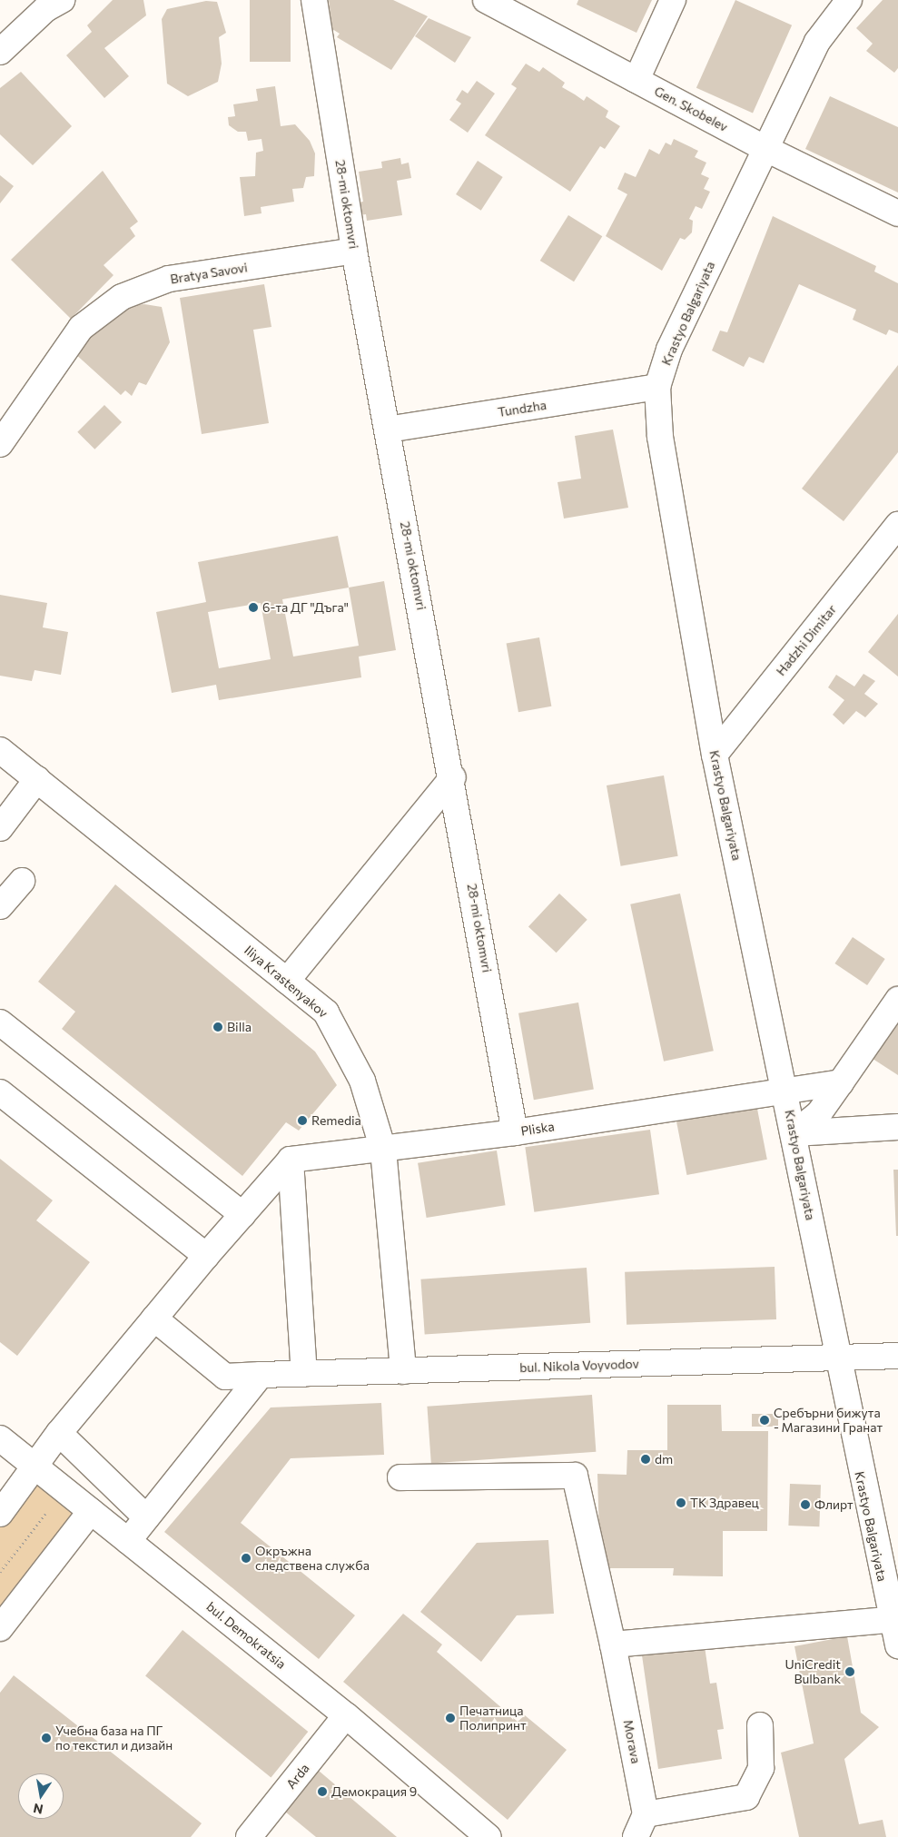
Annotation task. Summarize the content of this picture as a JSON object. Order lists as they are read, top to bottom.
{
  "streets": {
    "street": [
      "Gen. Skobelev",
      "28-mi oktomvri",
      "Bratya Savovi",
      "Krastyo Balgariyata",
      "Tundzha",
      "Hadzhi Dimitar",
      "Iliya Krastenyakov",
      "Pliska",
      "bul. Nikola Voyvodov",
      "bul. Demokratsia",
      "Morava",
      "Arda"
    ]
  },
  "crossings": [
    ["Gen. Skobelev", "Krastyo Balgariyata"],
    ["28-mi oktomvri", "Bratya Savovi"],
    ["28-mi oktomvri", "Tundzha"],
    ["28-mi oktomvri", "Pliska"],
    ["Krastyo Balgariyata", "Tundzha"],
    ["Krastyo Balgariyata", "Hadzhi Dimitar"],
    ["Krastyo Balgariyata", "Pliska"],
    ["Krastyo Balgariyata", "bul. Nikola Voyvodov"],
    ["Iliya Krastenyakov", "Pliska"],
    ["Iliya Krastenyakov", "bul. Nikola Voyvodov"],
    ["bul. Demokratsia", "Arda"]
  ],
  "places": [
    "6-та ДГ \"Дъга\"",
    "Billa",
    "Remedia",
    "Сребърни бижута - Магазини Гранат",
    "dm",
    "ТК Здравец",
    "Флирт",
    "Окръжна следствена служба",
    "UniCredit Bulbank",
    "Печатница Полипринт",
    "Учебна база на ПГ по текстил и дизайн",
    "Демокрация 9"
  ],
  "north": "bottom"
}
